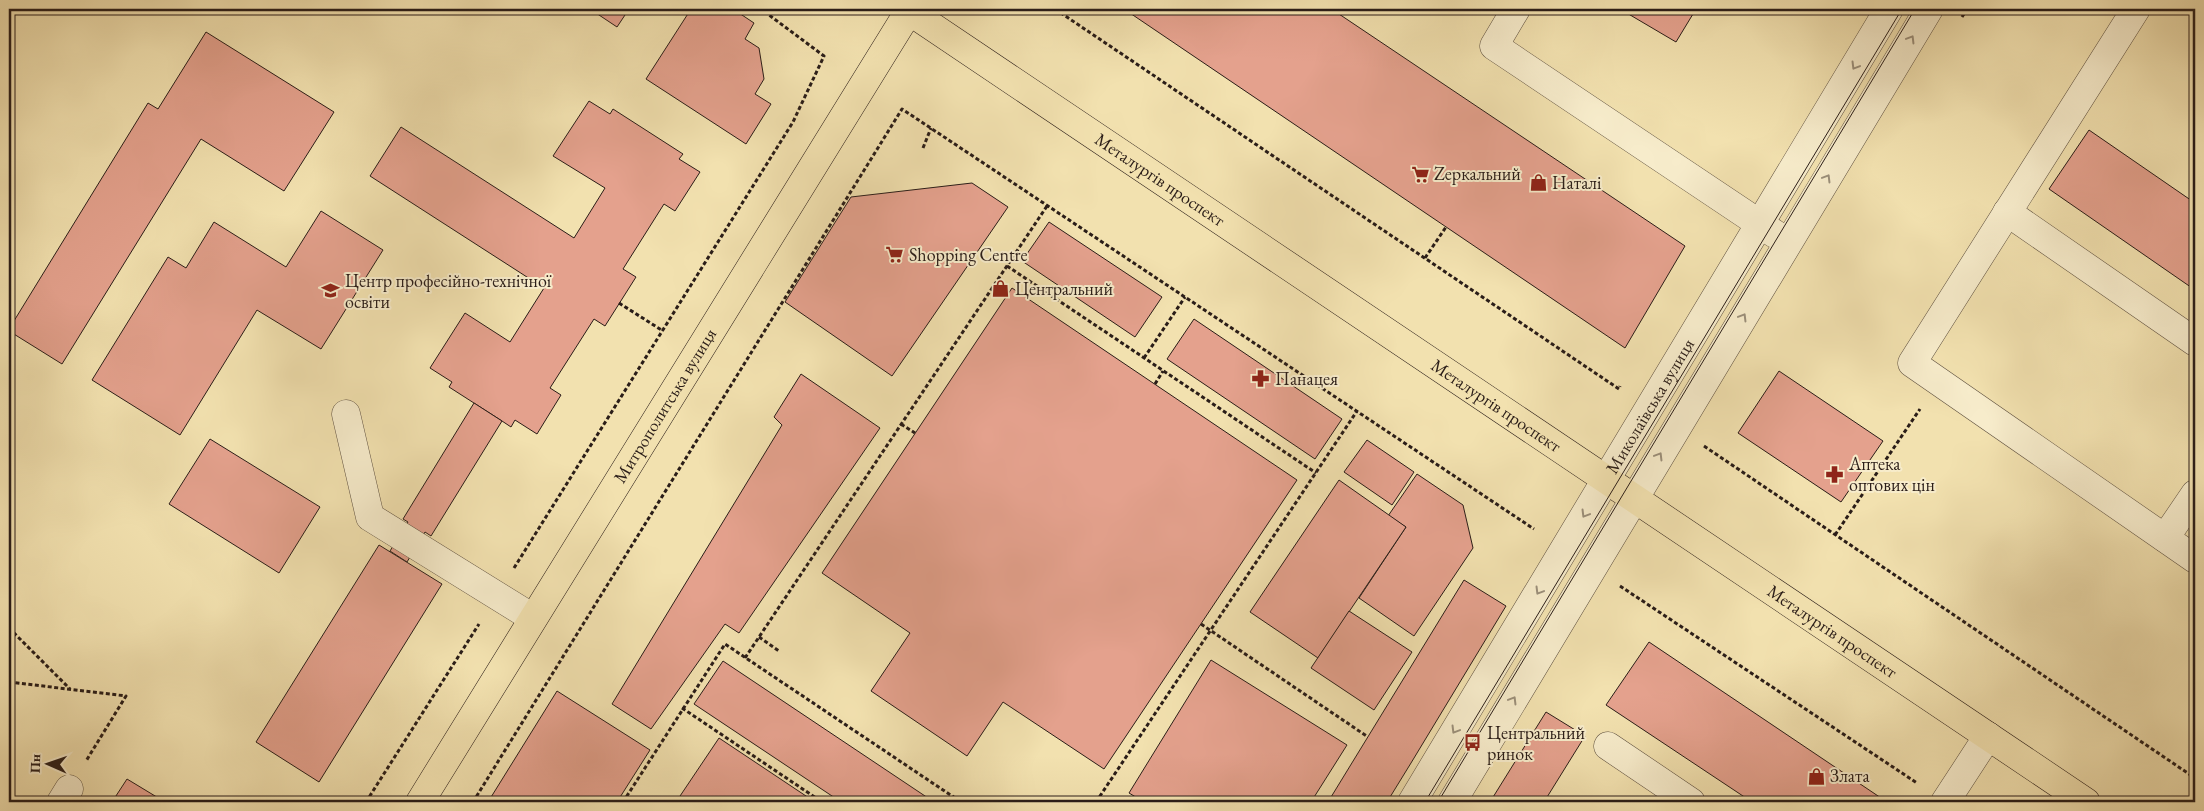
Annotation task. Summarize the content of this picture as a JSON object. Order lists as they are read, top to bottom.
{
  "streets": {
    "main road": ["Металургів проспект", "Митрополитська вулиця"],
    "street": ["Миколаївська вулиця"]
  },
  "crossings": [
    ["Металургів проспект", "Митрополитська вулиця"],
    ["Металургів проспект", "Миколаївська вулиця"]
  ],
  "places": {
    "supermarket": ["Zеркальний", "Shopping Centre"],
    "shop": ["Наталі", "Центральний", "Злата"],
    "school or university": ["Центр професійно-технічної освіти"],
    "pharmacy": ["Панацея", "Аптека оптових цін"],
    "bus stop": ["Центральний ринок"]
  },
  "north": "left"
}
